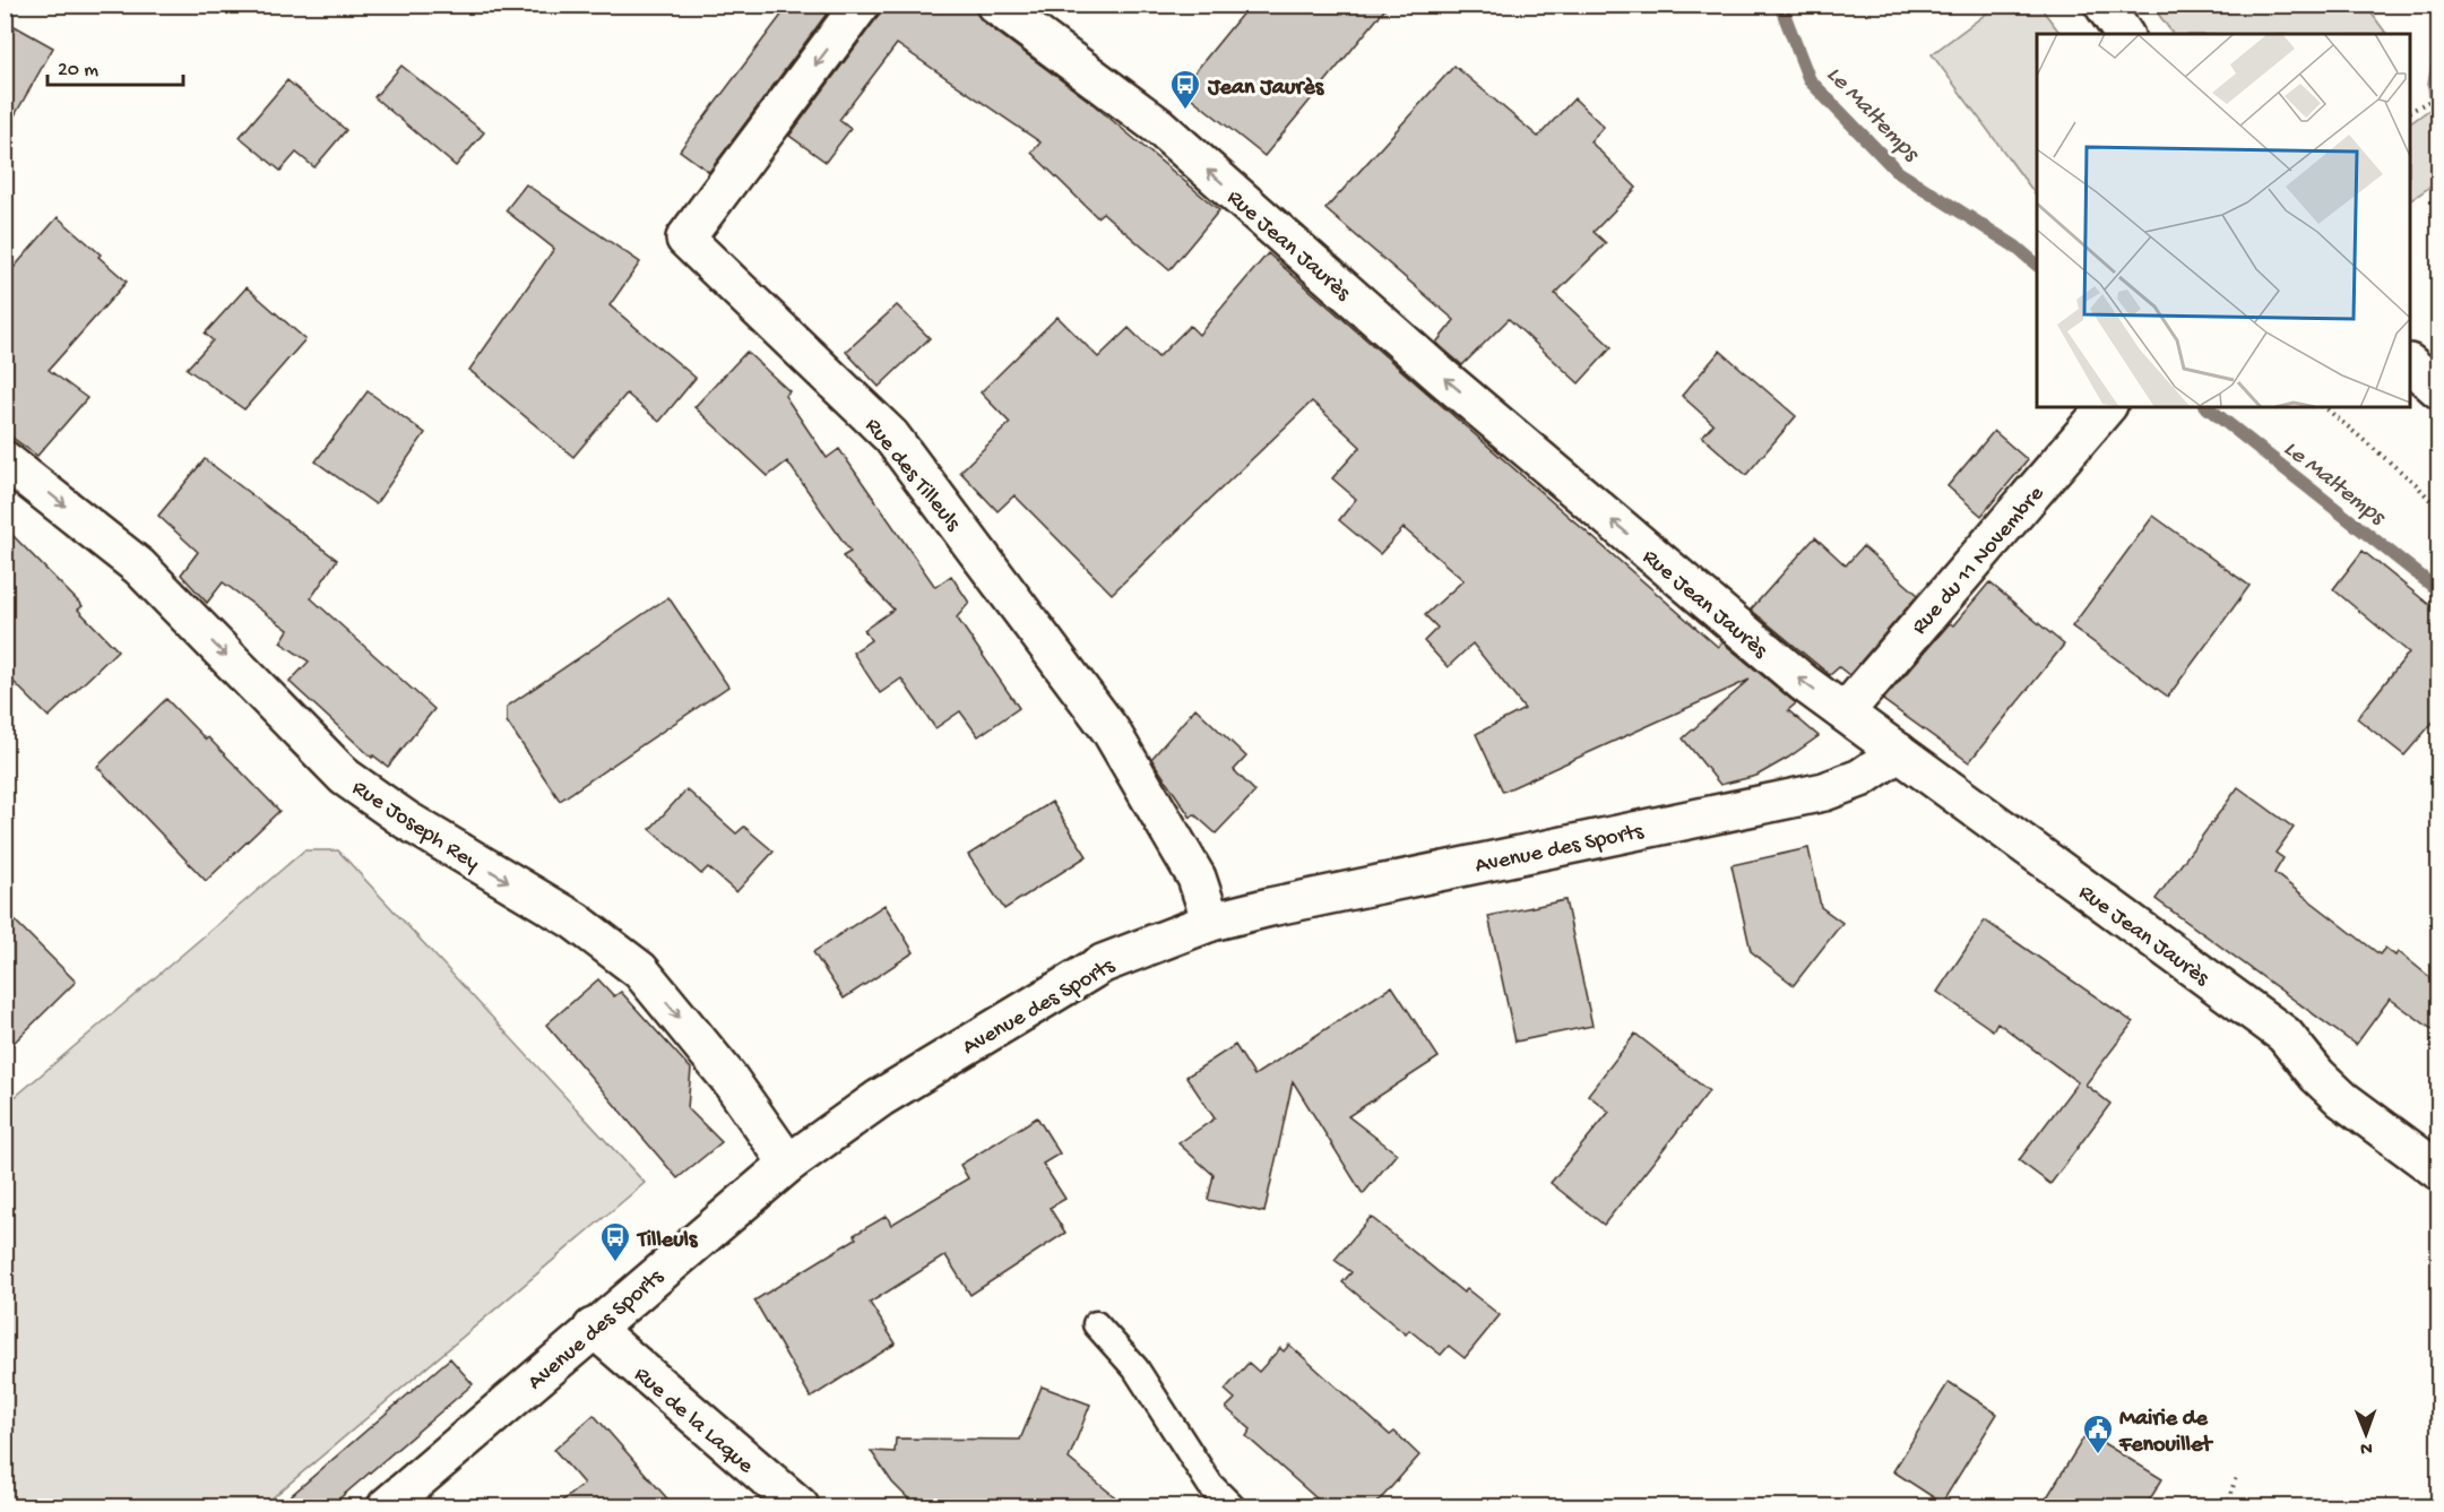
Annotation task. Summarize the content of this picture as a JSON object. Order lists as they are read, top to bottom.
{
  "streets": {
    "main road": [
      "Rue Jean Jaurès",
      "Rue des Tilleuls",
      "Rue du 11 Novembre",
      "Rue Joseph Rey",
      "Avenue des Sports",
      "Rue de la Laque"
    ]
  },
  "crossings": [
    ["Rue Jean Jaurès", "Rue du 11 Novembre"],
    ["Rue Jean Jaurès", "Avenue des Sports"],
    ["Rue des Tilleuls", "Avenue des Sports"],
    ["Rue Joseph Rey", "Avenue des Sports"],
    ["Avenue des Sports", "Rue de la Laque"]
  ],
  "one_way": ["Rue Jean Jaurès", "Rue des Tilleuls", "Rue Joseph Rey"],
  "water": ["Le Maltemps"],
  "places": {
    "bus stop": ["Jean Jaurès", "Tilleuls"],
    "public building": ["Mairie de Fenouillet"]
  },
  "scale_bar": "20 m",
  "north": "bottom"
}
